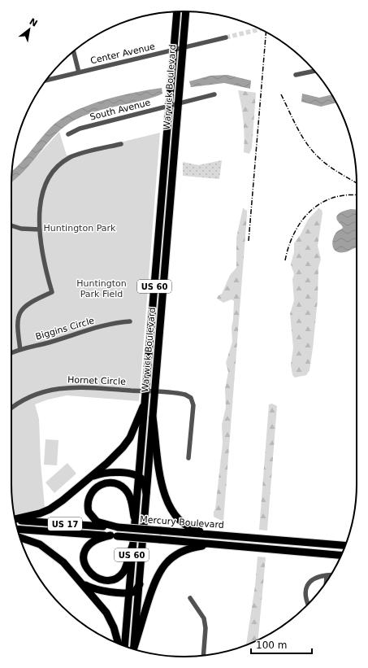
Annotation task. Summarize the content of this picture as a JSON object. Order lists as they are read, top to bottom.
{
  "streets": {
    "main road": [
      "Warwick Boulevard",
      "US 60",
      "Mercury Boulevard",
      "US 17"
    ],
    "street": [
      "Center Avenue",
      "South Avenue",
      "Biggins Circle",
      "Hornet Circle"
    ]
  },
  "crossings": [
    ["Center Avenue", "Warwick Boulevard"],
    ["Warwick Boulevard", "South Avenue"],
    ["Warwick Boulevard", "Hornet Circle"]
  ],
  "parks": ["Huntington Park", "Huntington Park Field"],
  "scale_bar": "100 m",
  "north": "top right"
}
